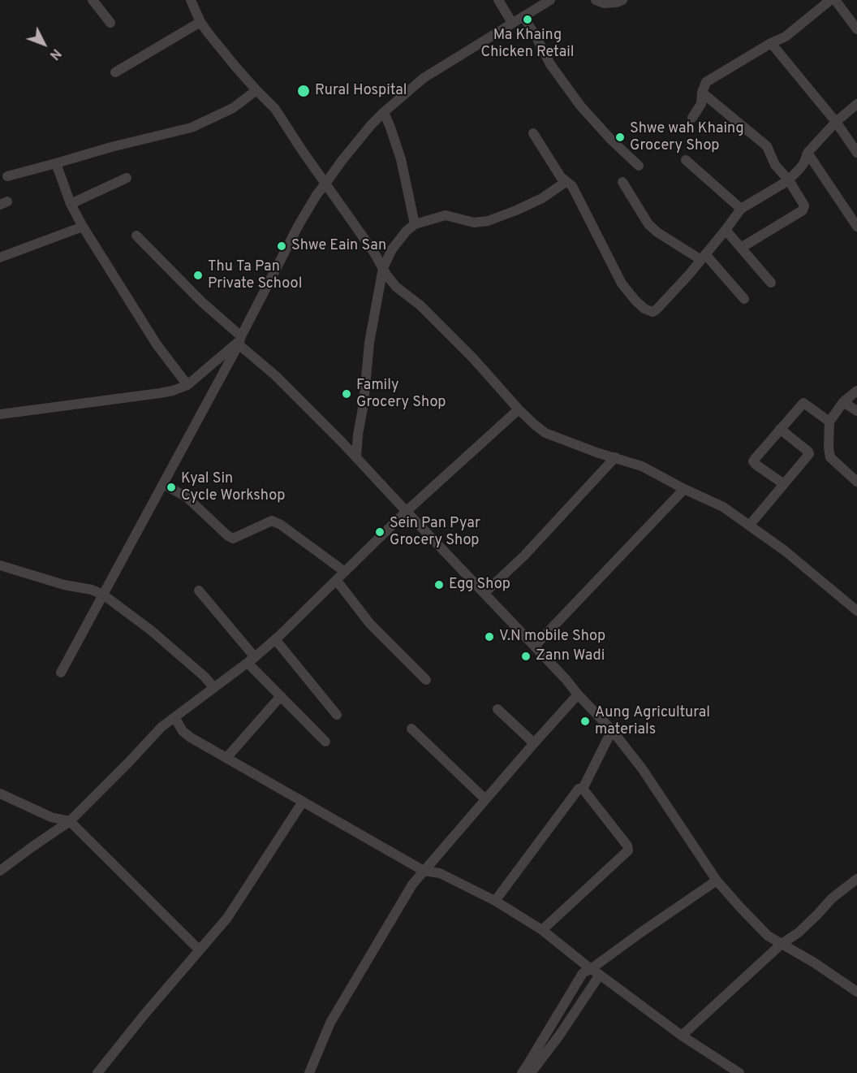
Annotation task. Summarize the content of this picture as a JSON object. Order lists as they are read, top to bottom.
{
  "places": [
    "Ma Khaing Chicken Retail",
    "Rural Hospital",
    "Shwe wah Khaing Grocery Shop",
    "Shwe Eain San",
    "Thu Ta Pan Private School",
    "Family Grocery Shop",
    "Kyal Sin Cycle Workshop",
    "Sein Pan Pyar Grocery Shop",
    "Egg Shop",
    "V.N mobile Shop",
    "Zann Wadi",
    "Aung Agricultural materials"
  ],
  "north": "bottom right"
}
